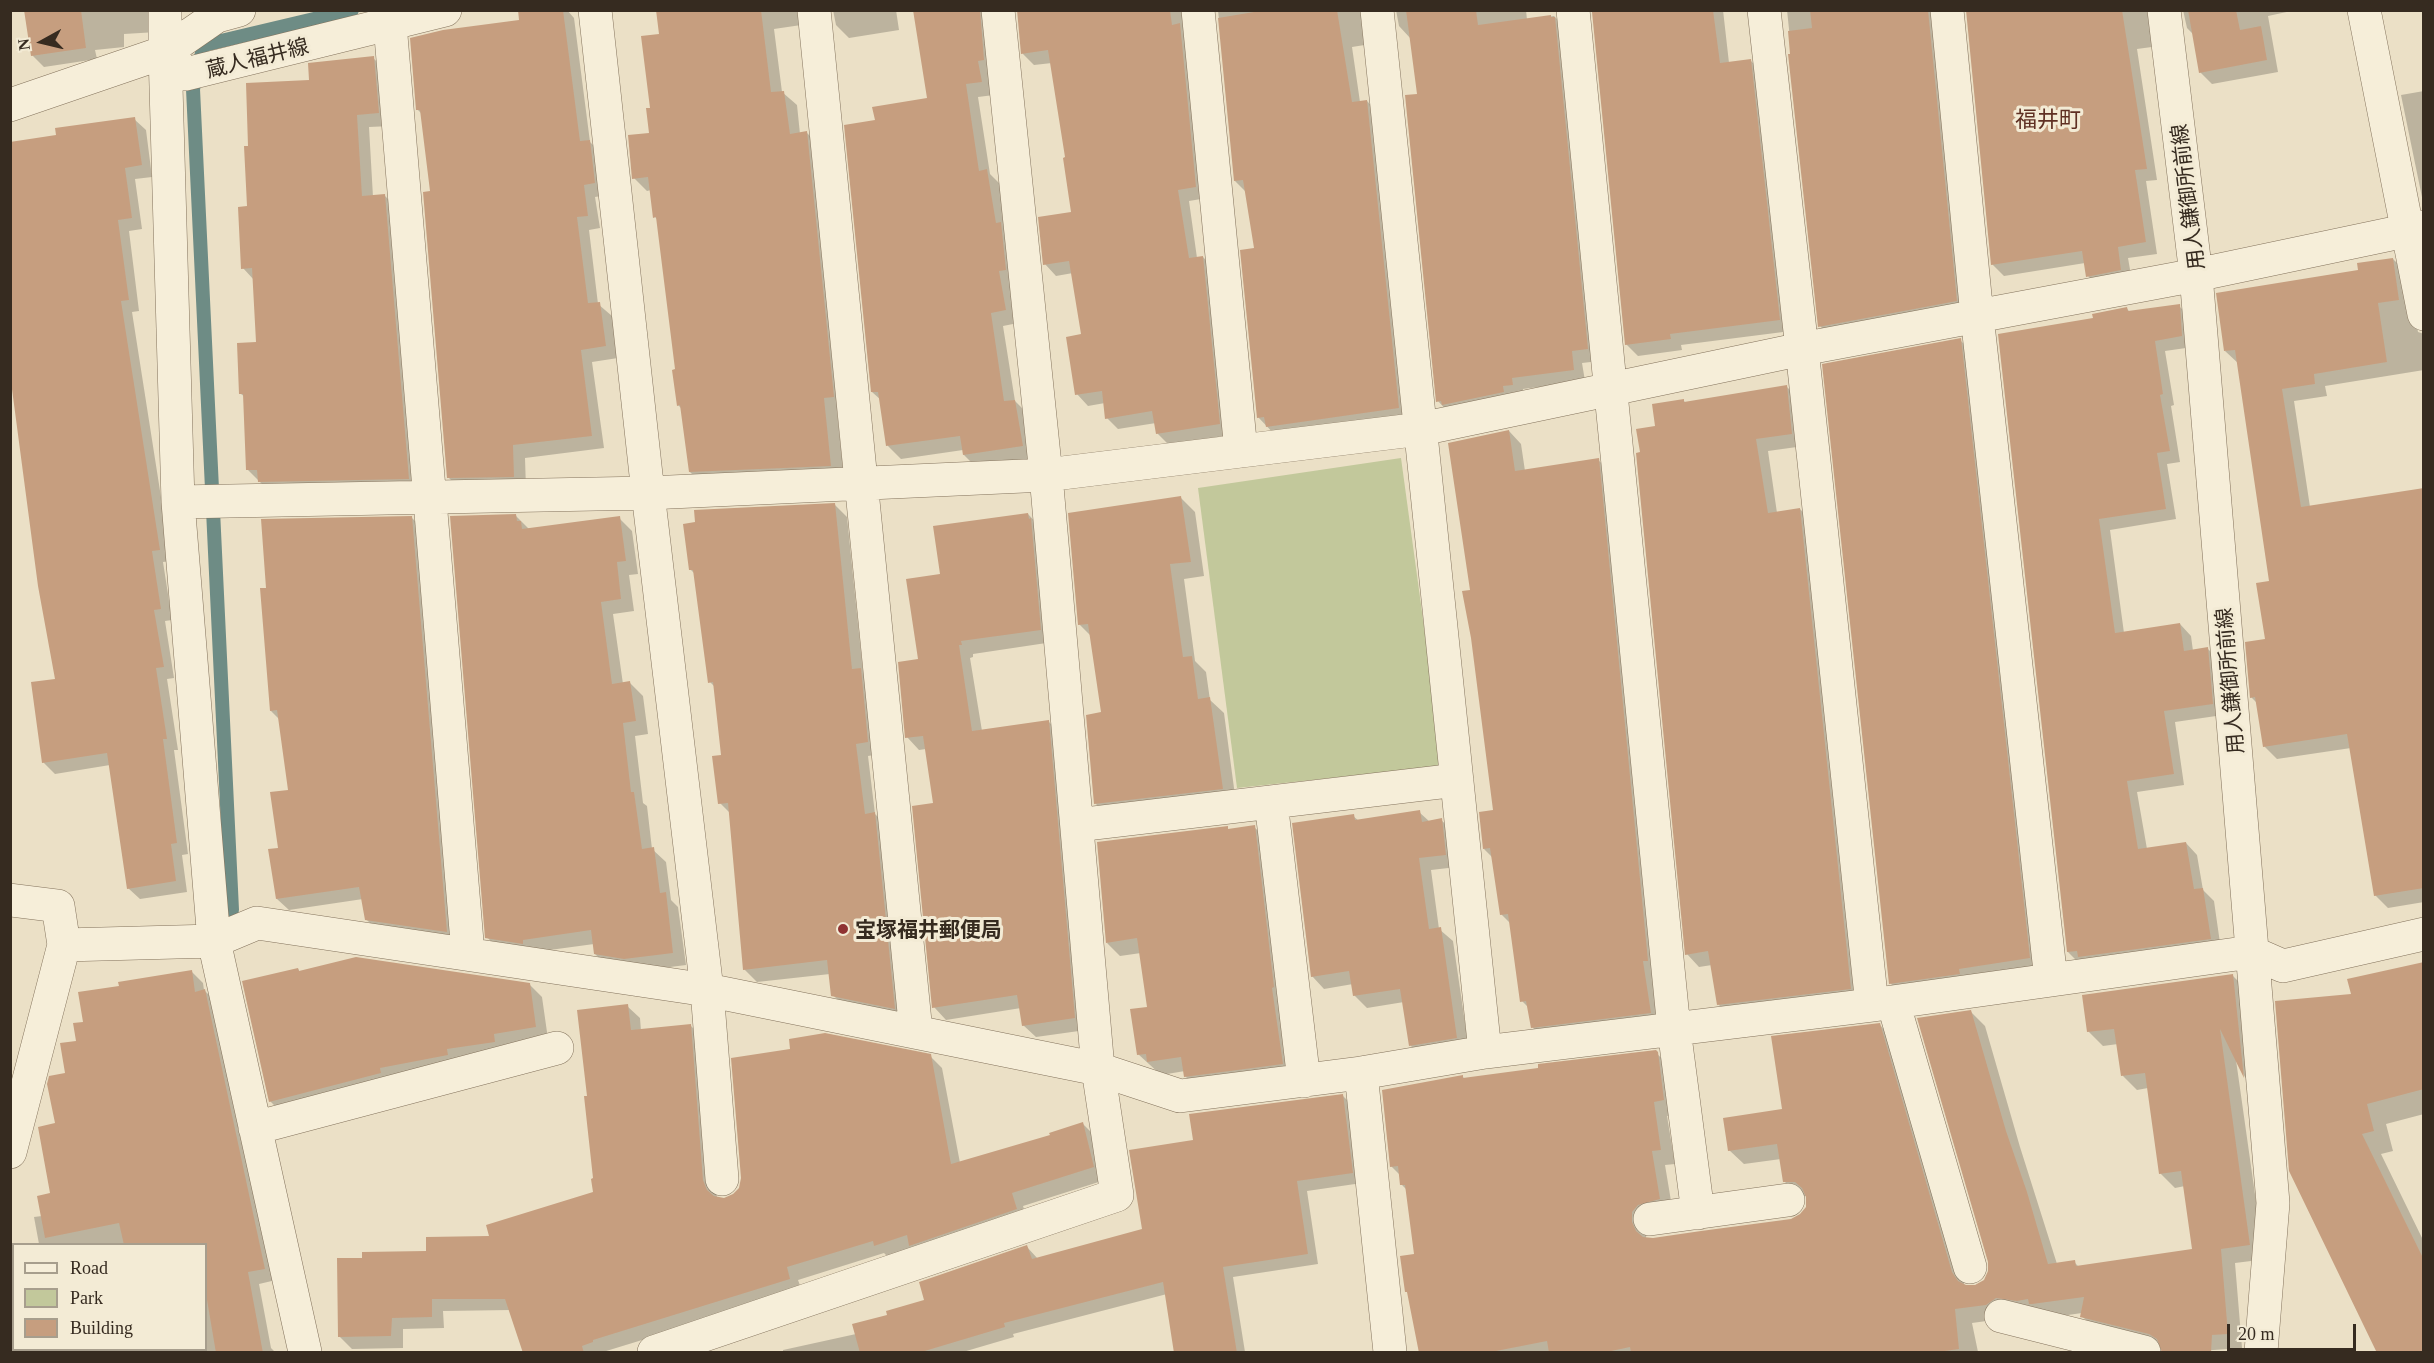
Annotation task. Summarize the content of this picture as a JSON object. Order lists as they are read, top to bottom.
{
  "streets": {
    "street": ["蔵人福井線", "用人鎌御所前線"]
  },
  "districts": ["福井町"],
  "places": ["宝塚福井郵便局"],
  "legend": ["Road", "Park", "Building"],
  "scale_bar": "20 m",
  "north": "left"
}
